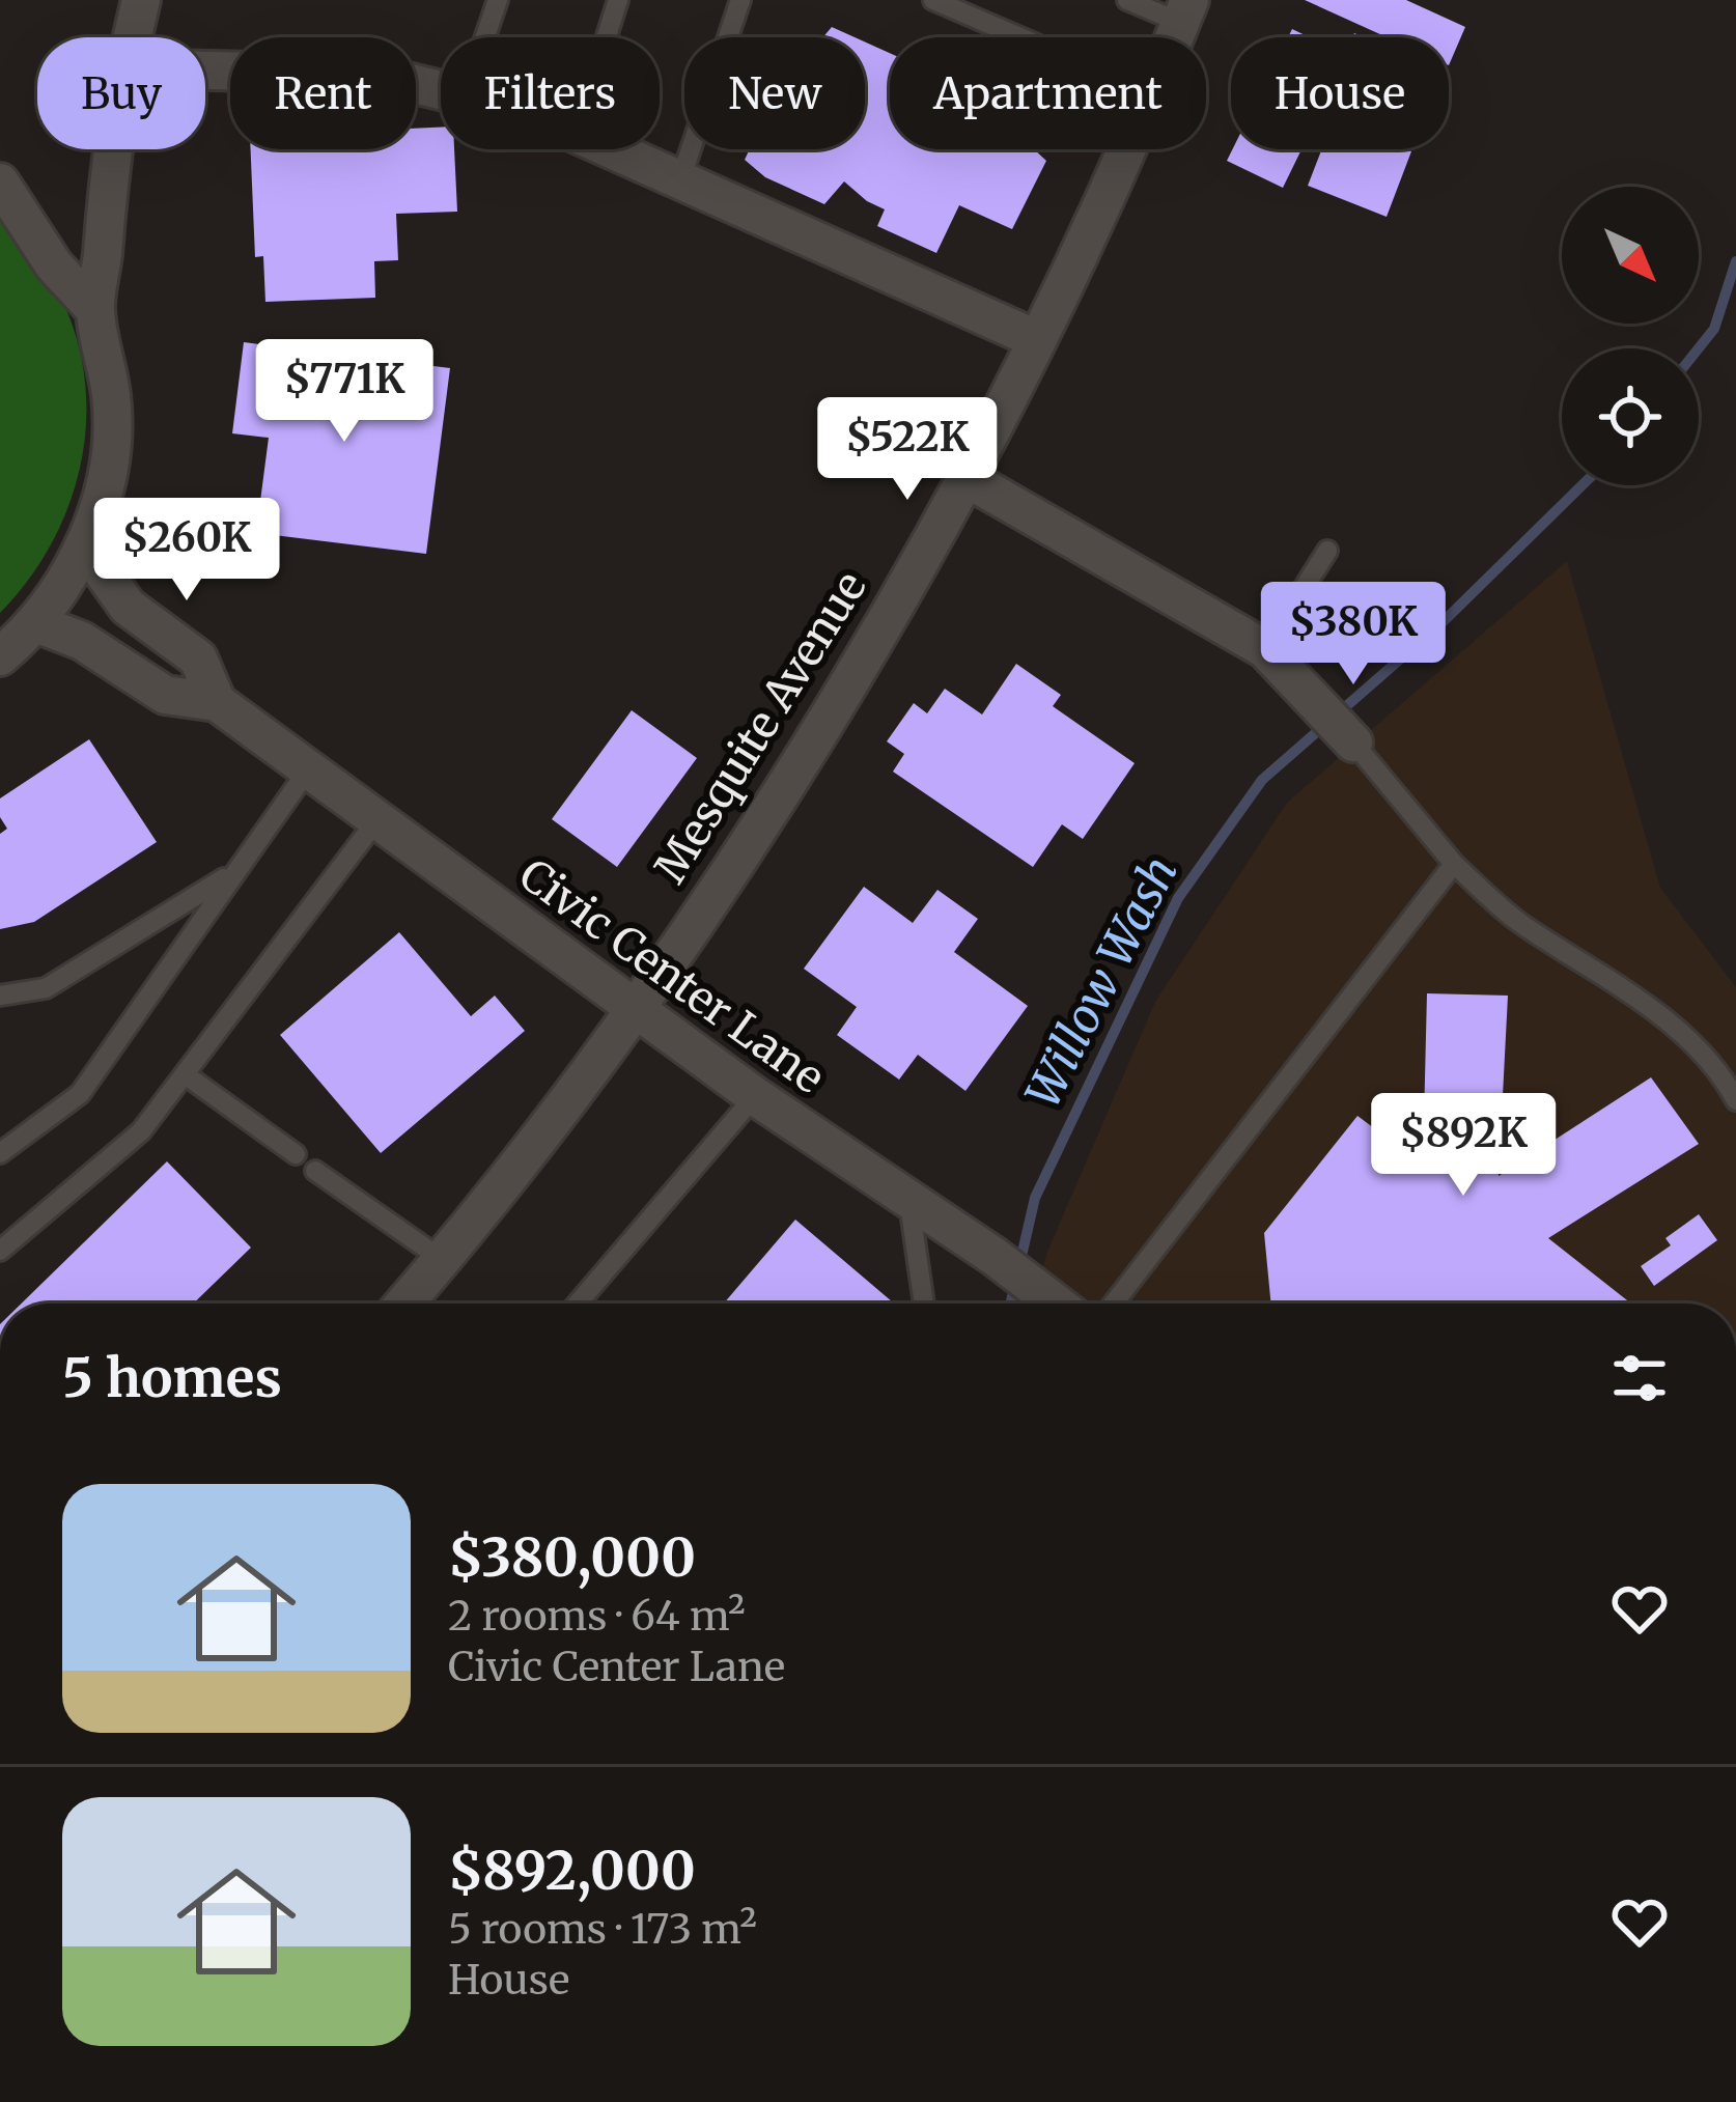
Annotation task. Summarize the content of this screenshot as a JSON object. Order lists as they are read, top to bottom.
{
  "streets": {
    "street": ["Mesquite Avenue", "Civic Center Lane"]
  },
  "crossings": [
    ["Mesquite Avenue", "Civic Center Lane"]
  ],
  "water": ["Willow Wash"],
  "north": "bottom right",
  "page": {
    "chip": [
      "Buy",
      "Rent",
      "Filters",
      "New",
      "Apartment",
      "House"
    ],
    "price": [
      "$771K",
      "$522K",
      "$260K",
      "$380K",
      "$892K"
    ],
    "heading": "5 homes",
    "list": [
      {
        "name": "$380,000",
        "note": "2 rooms · 64 m² · Civic Center Lane"
      },
      {
        "name": "$892,000",
        "note": "5 rooms · 173 m² · House"
      }
    ]
  }
}
